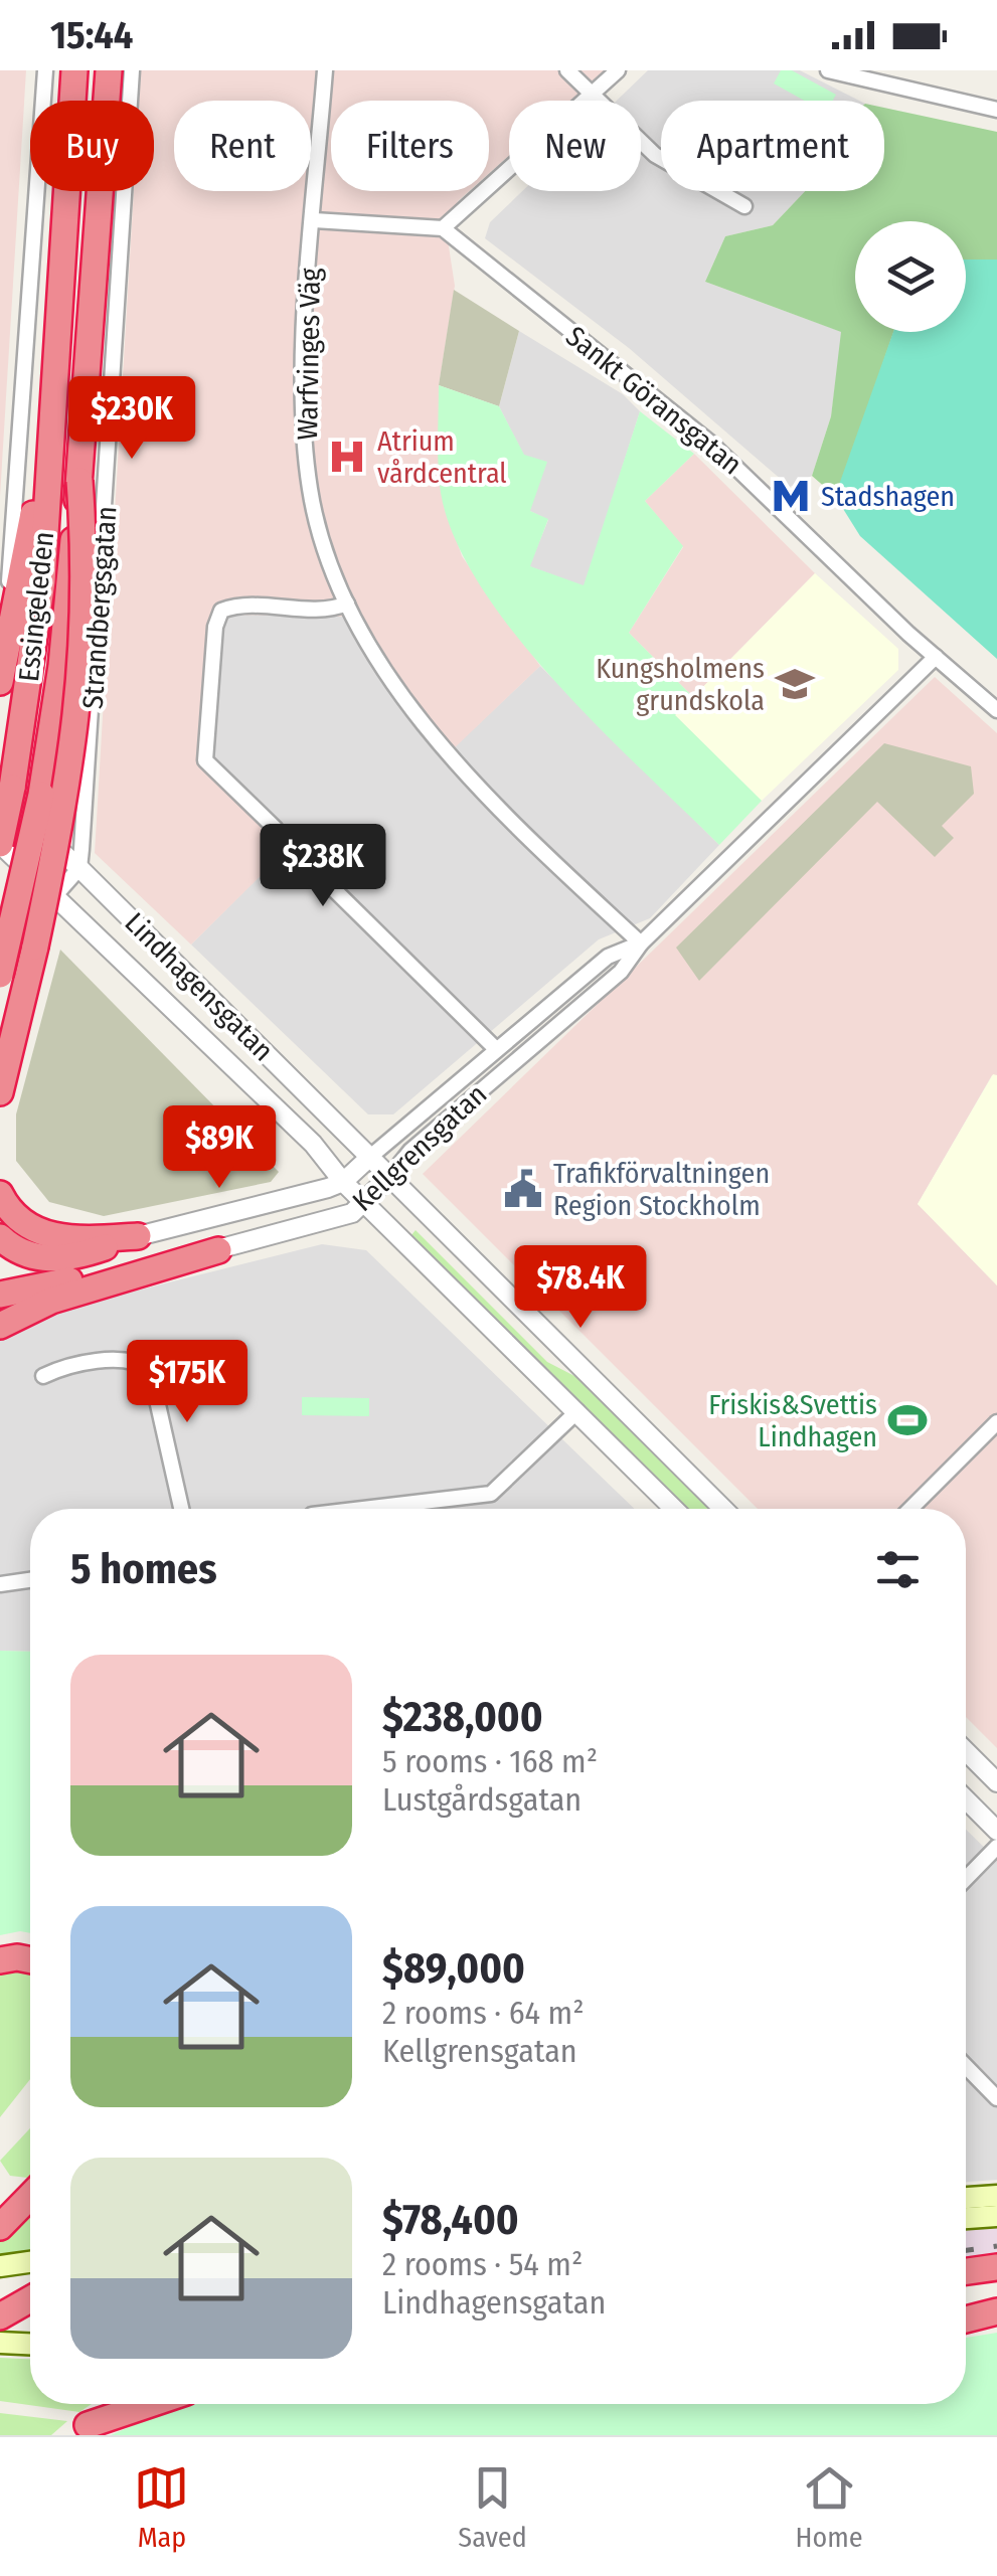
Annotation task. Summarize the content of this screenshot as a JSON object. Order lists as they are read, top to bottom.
{
  "streets": {
    "highway": ["Essingeleden"],
    "street": [
      "Warfvinges Väg",
      "Sankt Göransgatan",
      "Strandbergsgatan",
      "Lindhagensgatan",
      "Kellgrensgatan"
    ]
  },
  "crossings": [
    ["Warfvinges Väg", "Kellgrensgatan"],
    ["Sankt Göransgatan", "Kellgrensgatan"],
    ["Essingeleden", "Lindhagensgatan"],
    ["Strandbergsgatan", "Lindhagensgatan"],
    ["Lindhagensgatan", "Kellgrensgatan"]
  ],
  "places": {
    "hospital": ["Atrium vårdcentral"],
    "metro station": ["Stadshagen"],
    "school or university": ["Kungsholmens grundskola"],
    "public building": ["Trafikförvaltningen Region Stockholm"],
    "sports": ["Friskis&Svettis Lindhagen"]
  },
  "page": {
    "status": "15:44",
    "chip": [
      "Buy",
      "Rent",
      "Filters",
      "New",
      "Apartment"
    ],
    "price": [
      "$230K",
      "$238K",
      "$89K",
      "$78.4K",
      "$175K"
    ],
    "heading": "5 homes",
    "list": [
      {
        "name": "$238,000",
        "note": "5 rooms · 168 m² · Lustgårdsgatan"
      },
      {
        "name": "$89,000",
        "note": "2 rooms · 64 m² · Kellgrensgatan"
      },
      {
        "name": "$78,400",
        "note": "2 rooms · 54 m² · Lindhagensgatan"
      }
    ],
    "tabs": ["Map", "Saved", "Home"]
  }
}
